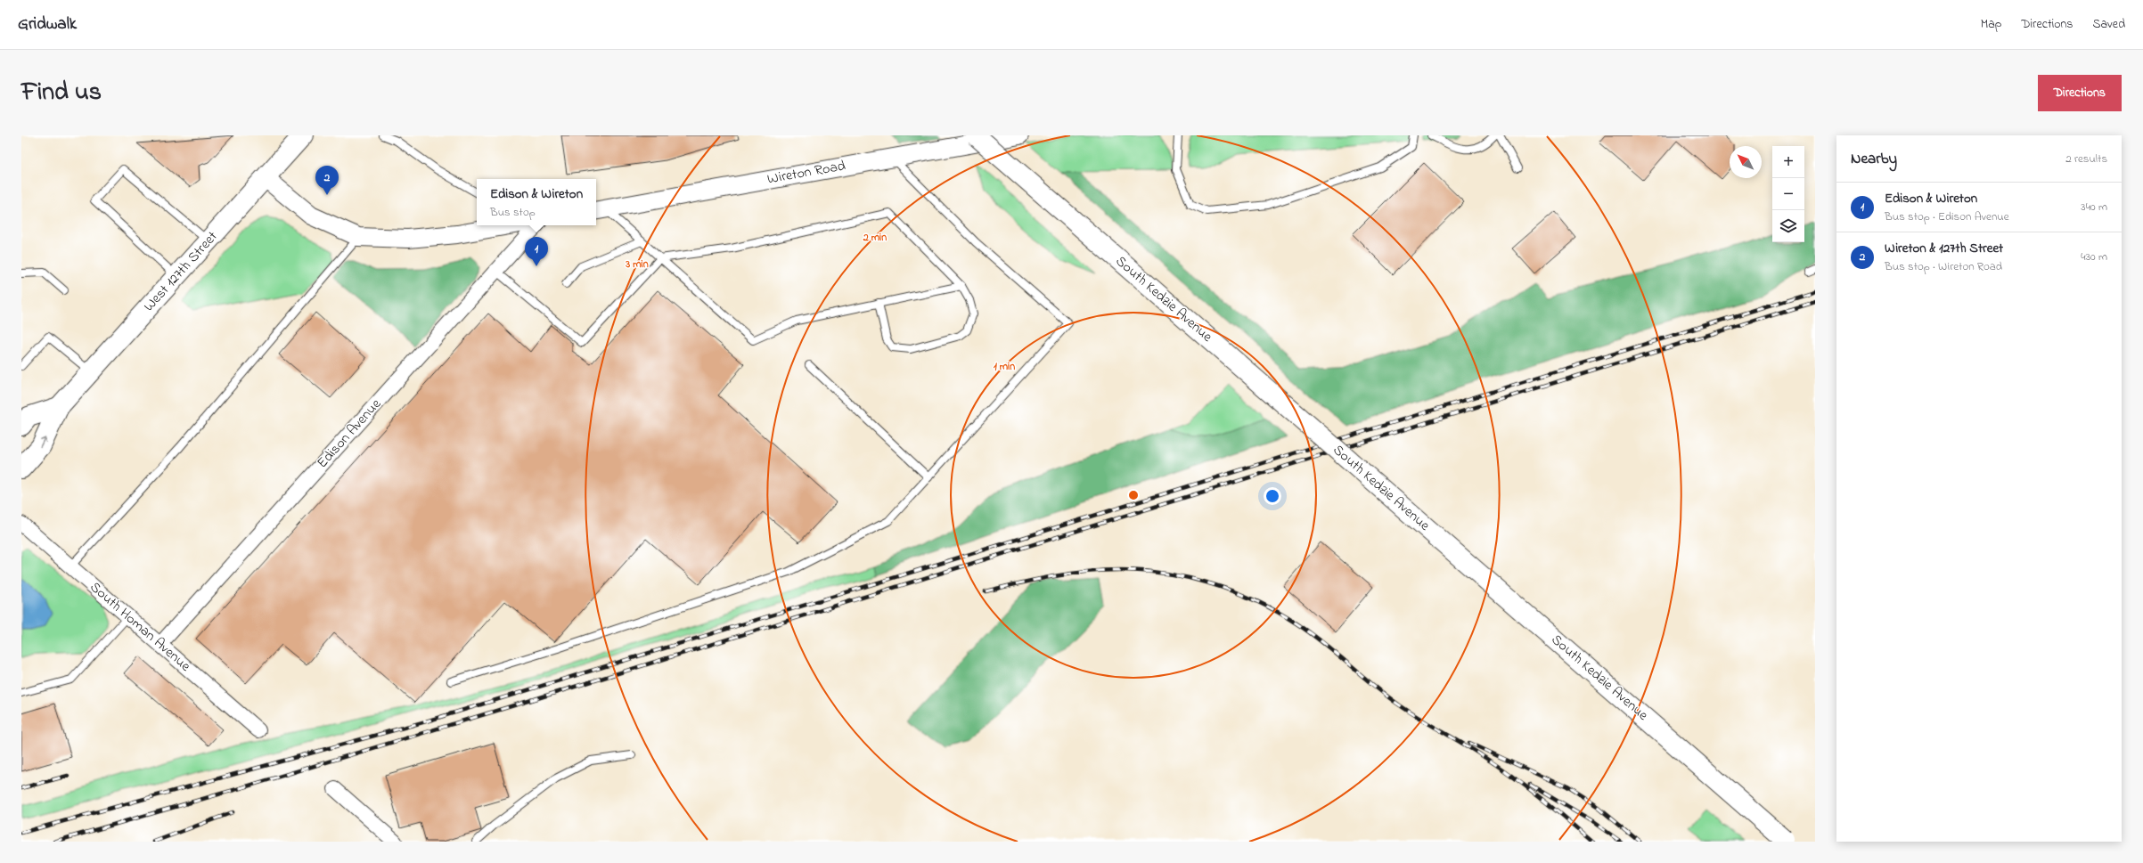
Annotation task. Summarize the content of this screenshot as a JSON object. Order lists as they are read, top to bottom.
{
  "streets": {
    "main road": ["West 127th Street", "South Kedzie Avenue"],
    "street": ["Wireton Road", "Edison Avenue", "South Homan Avenue"]
  },
  "crossings": [
    ["Edison Avenue", "South Homan Avenue"]
  ],
  "north": "top left",
  "page": {
    "header": "Gridwalk",
    "nav": ["Map", "Directions", "Saved"],
    "title": "Find us",
    "buttons": "Directions",
    "heading": ["Nearby", "2 results"],
    "map_buttons": ["+", "−"],
    "pins": ["2", "1"],
    "popup": ["Edison & Wireton", "Bus stop"],
    "list": [
      {
        "mark": "1",
        "name": "Edison & Wireton",
        "note": "Bus stop · Edison Avenue",
        "value": "340 m"
      },
      {
        "mark": "2",
        "name": "Wireton & 127th Street",
        "note": "Bus stop · Wireton Road",
        "value": "430 m"
      }
    ]
  },
  "rings": ["2 min", "3 min", "1 min"]
}
